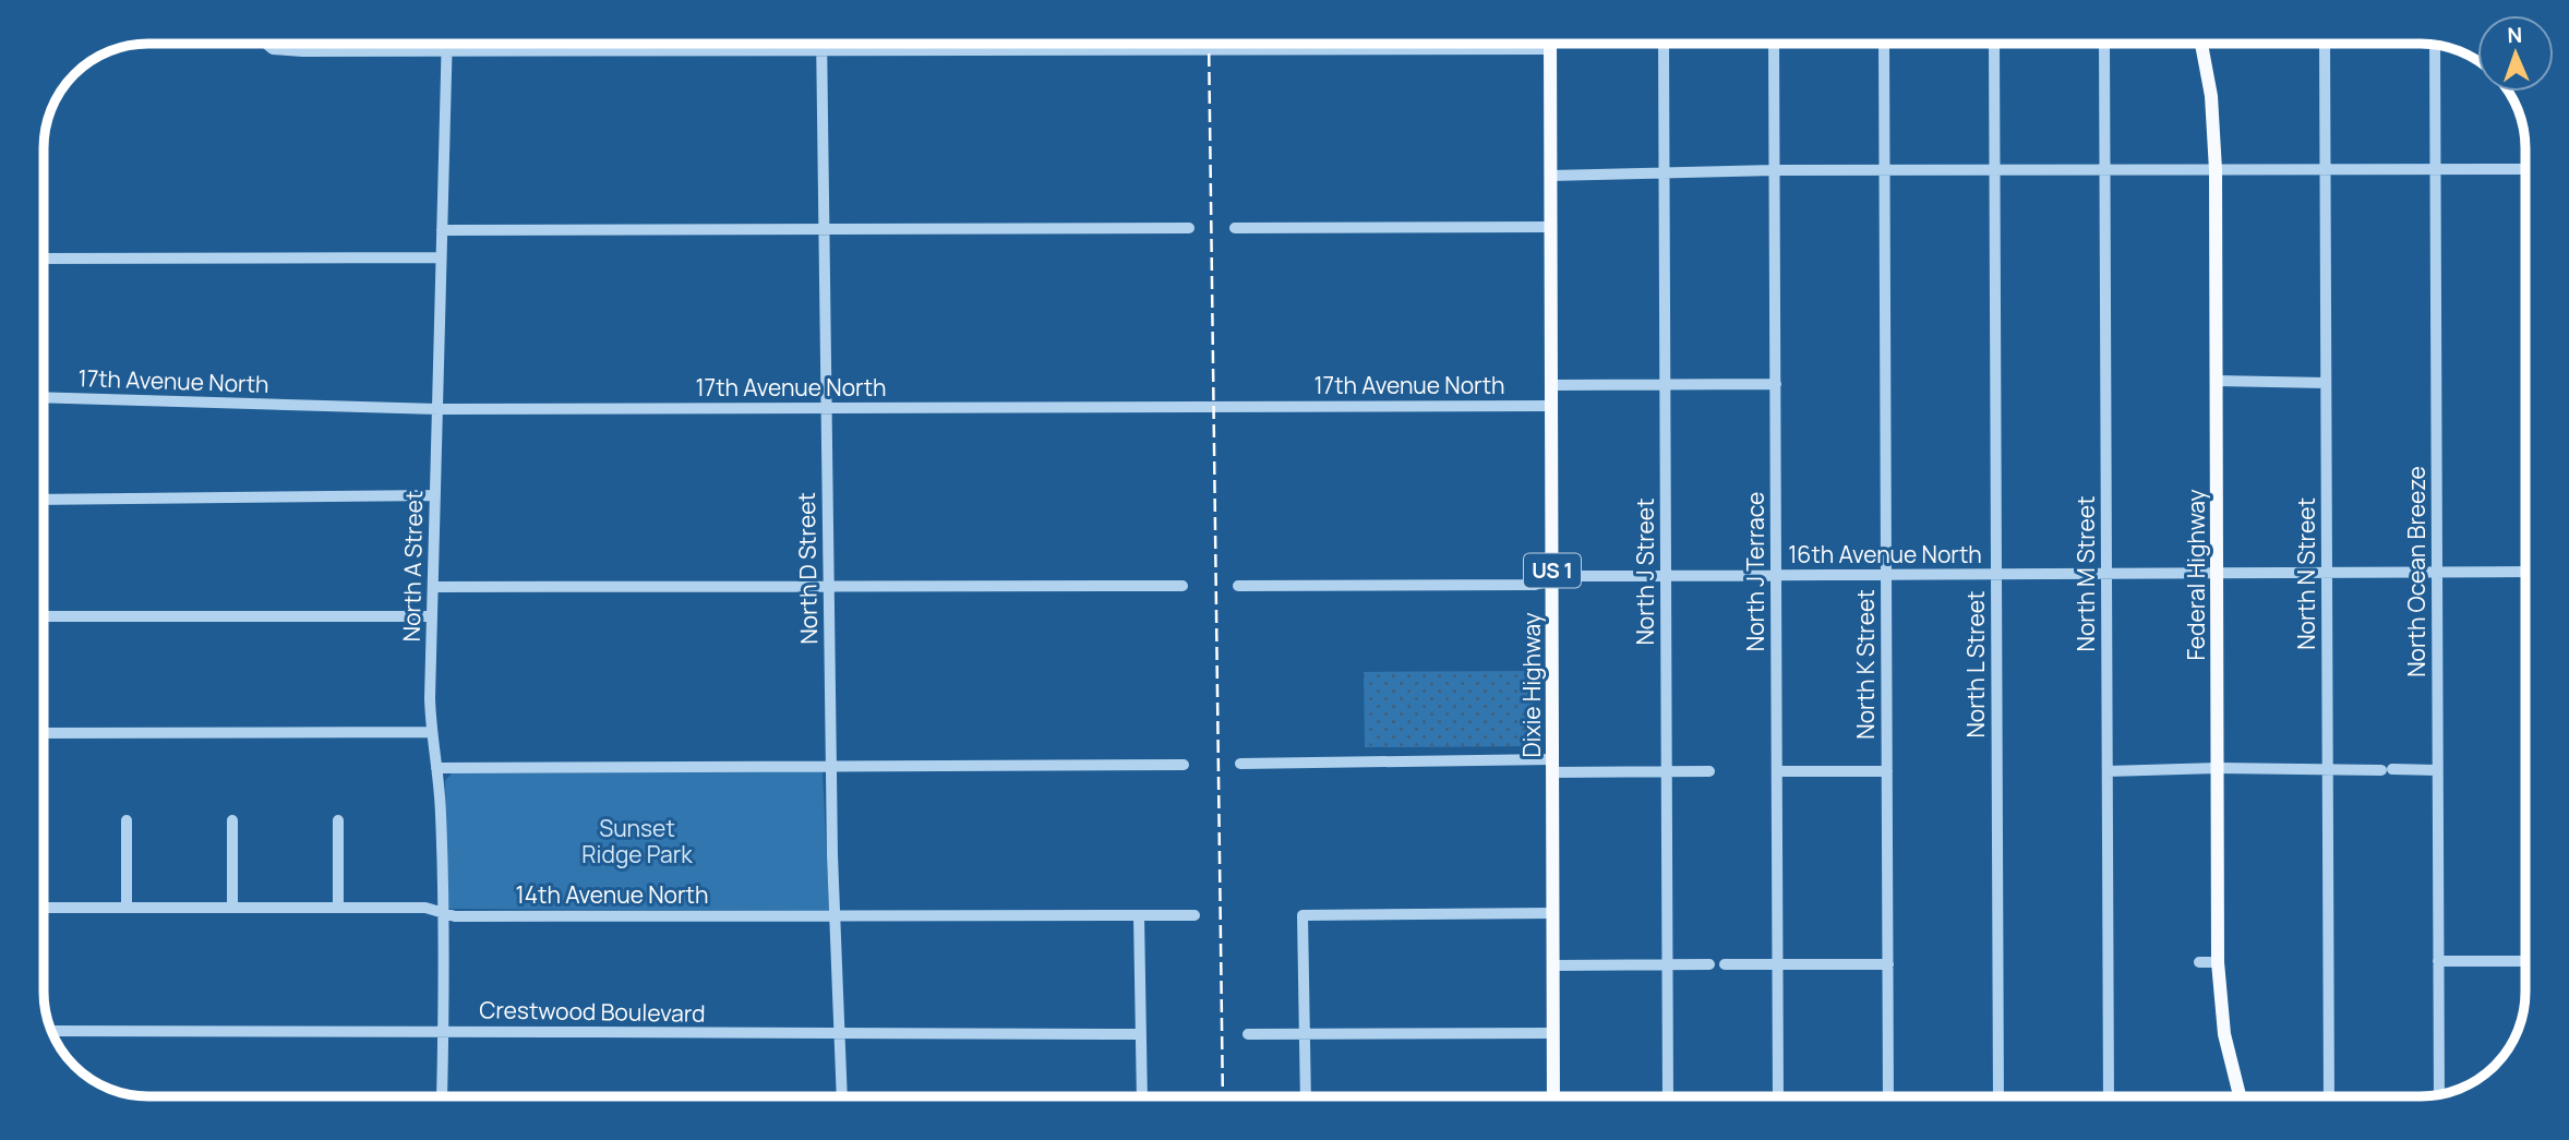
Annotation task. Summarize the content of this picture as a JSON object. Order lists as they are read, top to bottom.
{
  "streets": {
    "main road": ["US 1", "Federal Highway", "Dixie Highway"],
    "street": [
      "17th Avenue North",
      "16th Avenue North",
      "North A Street",
      "North D Street",
      "North J Street",
      "North J Terrace",
      "North Ocean Breeze",
      "North M Street",
      "North N Street",
      "North K Street",
      "North L Street",
      "14th Avenue North",
      "Crestwood Boulevard"
    ]
  },
  "crossings": [
    ["17th Avenue North", "North A Street"],
    ["17th Avenue North", "North D Street"],
    ["17th Avenue North", "Dixie Highway"],
    ["16th Avenue North", "North J Street"],
    ["16th Avenue North", "North J Terrace"],
    ["16th Avenue North", "North Ocean Breeze"],
    ["16th Avenue North", "North M Street"],
    ["16th Avenue North", "North N Street"],
    ["16th Avenue North", "Federal Highway"],
    ["16th Avenue North", "North K Street"],
    ["16th Avenue North", "North L Street"],
    ["16th Avenue North", "Dixie Highway"],
    ["North A Street", "14th Avenue North"],
    ["North A Street", "Crestwood Boulevard"],
    ["North D Street", "14th Avenue North"],
    ["North D Street", "Crestwood Boulevard"]
  ],
  "parks": ["Sunset Ridge Park"],
  "north": "top"
}
